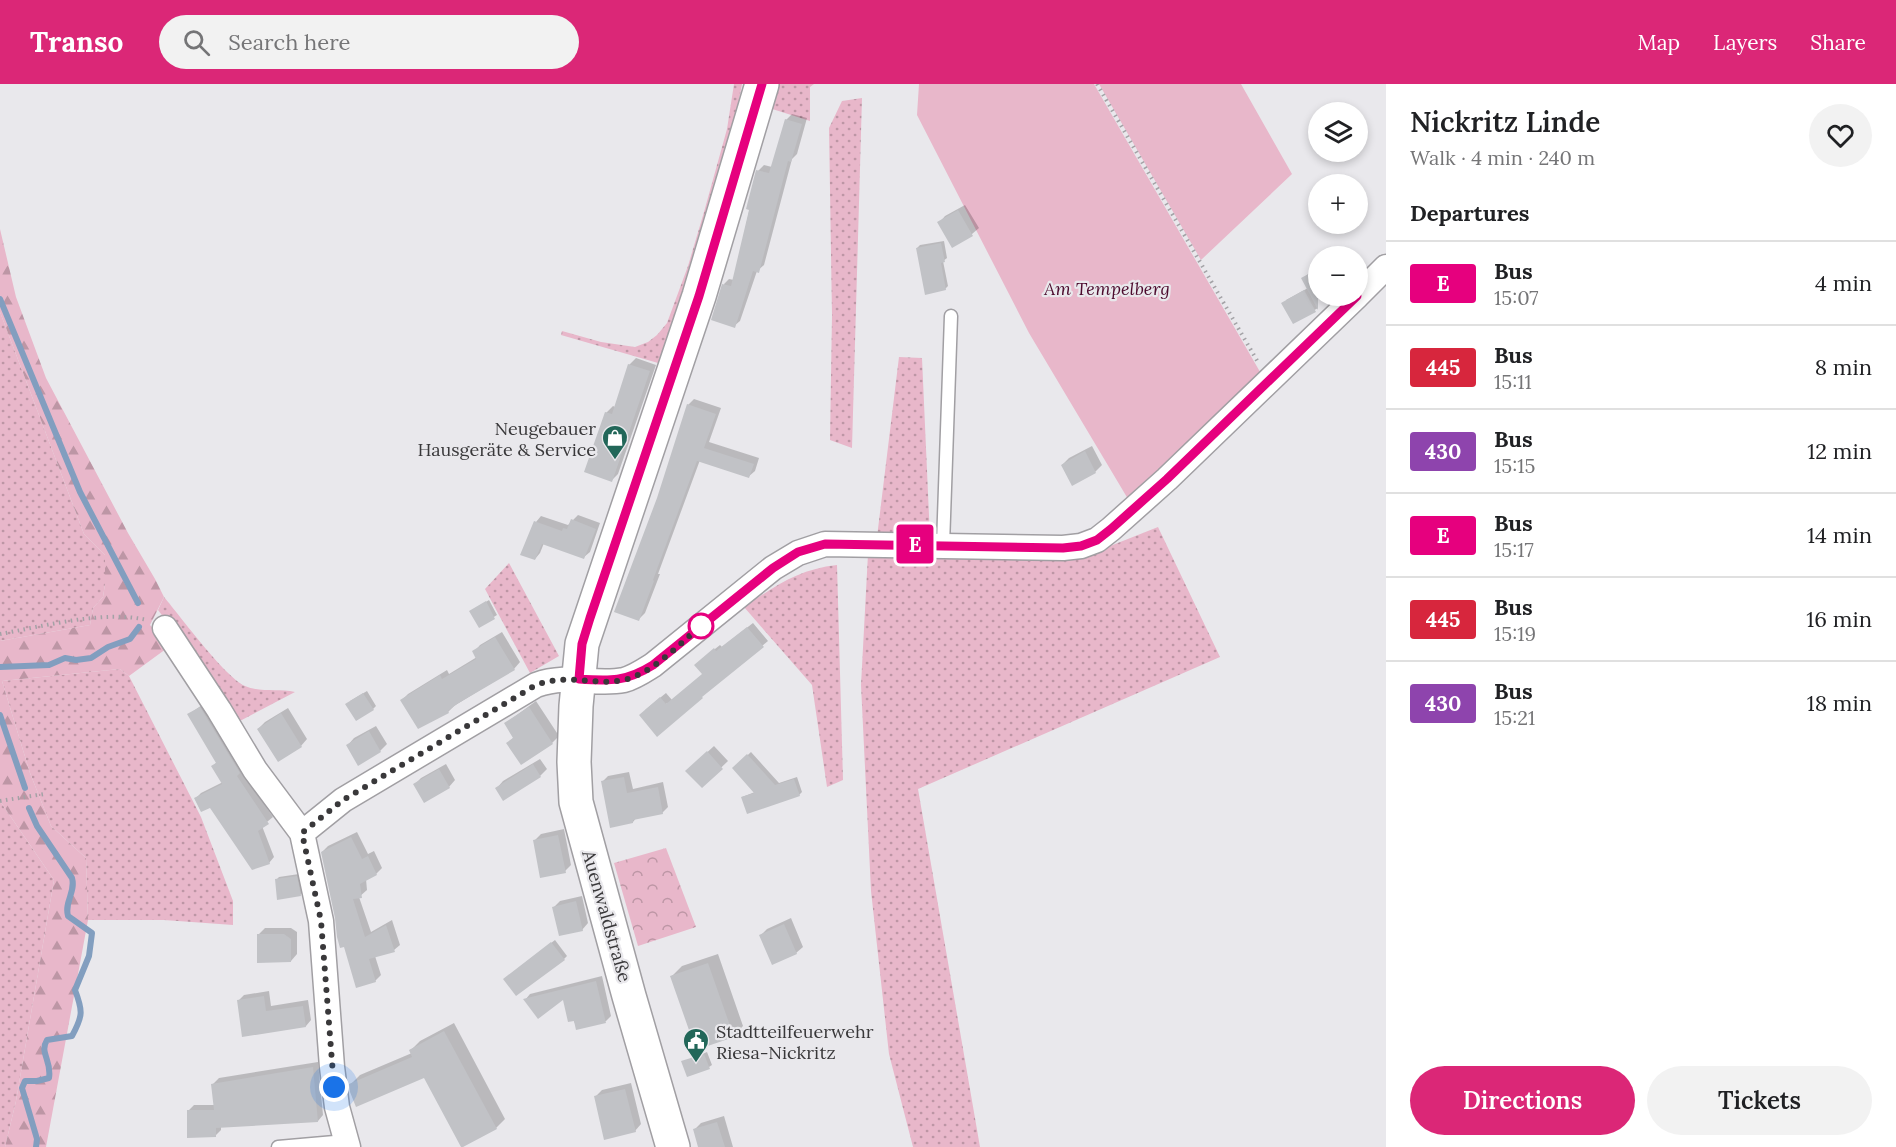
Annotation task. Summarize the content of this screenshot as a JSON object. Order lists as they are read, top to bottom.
{
  "streets": {
    "street": ["Auenwaldstraße"]
  },
  "parks": ["Am Tempelberg"],
  "places": {
    "shop": ["Neugebauer Hausgeräte & Service"],
    "public building": ["Stadtteilfeuerwehr Riesa-Nickritz"]
  },
  "lines": ["bus line E"],
  "page": {
    "header": "Transo",
    "search": "Search here",
    "nav": ["Map", "Layers", "Share"],
    "on_map": "E",
    "heading": [
      ["Nickritz Linde", "Walk · 4 min · 240 m"],
      "Departures"
    ],
    "map_buttons": ["+", "−"],
    "list": [
      {
        "mark": "E",
        "name": "Bus",
        "note": "15:07",
        "value": "4 min"
      },
      {
        "mark": "445",
        "name": "Bus",
        "note": "15:11",
        "value": "8 min"
      },
      {
        "mark": "430",
        "name": "Bus",
        "note": "15:15",
        "value": "12 min"
      },
      {
        "mark": "E",
        "name": "Bus",
        "note": "15:17",
        "value": "14 min"
      },
      {
        "mark": "445",
        "name": "Bus",
        "note": "15:19",
        "value": "16 min"
      },
      {
        "mark": "430",
        "name": "Bus",
        "note": "15:21",
        "value": "18 min"
      }
    ],
    "buttons": ["Directions", "Tickets"]
  }
}
